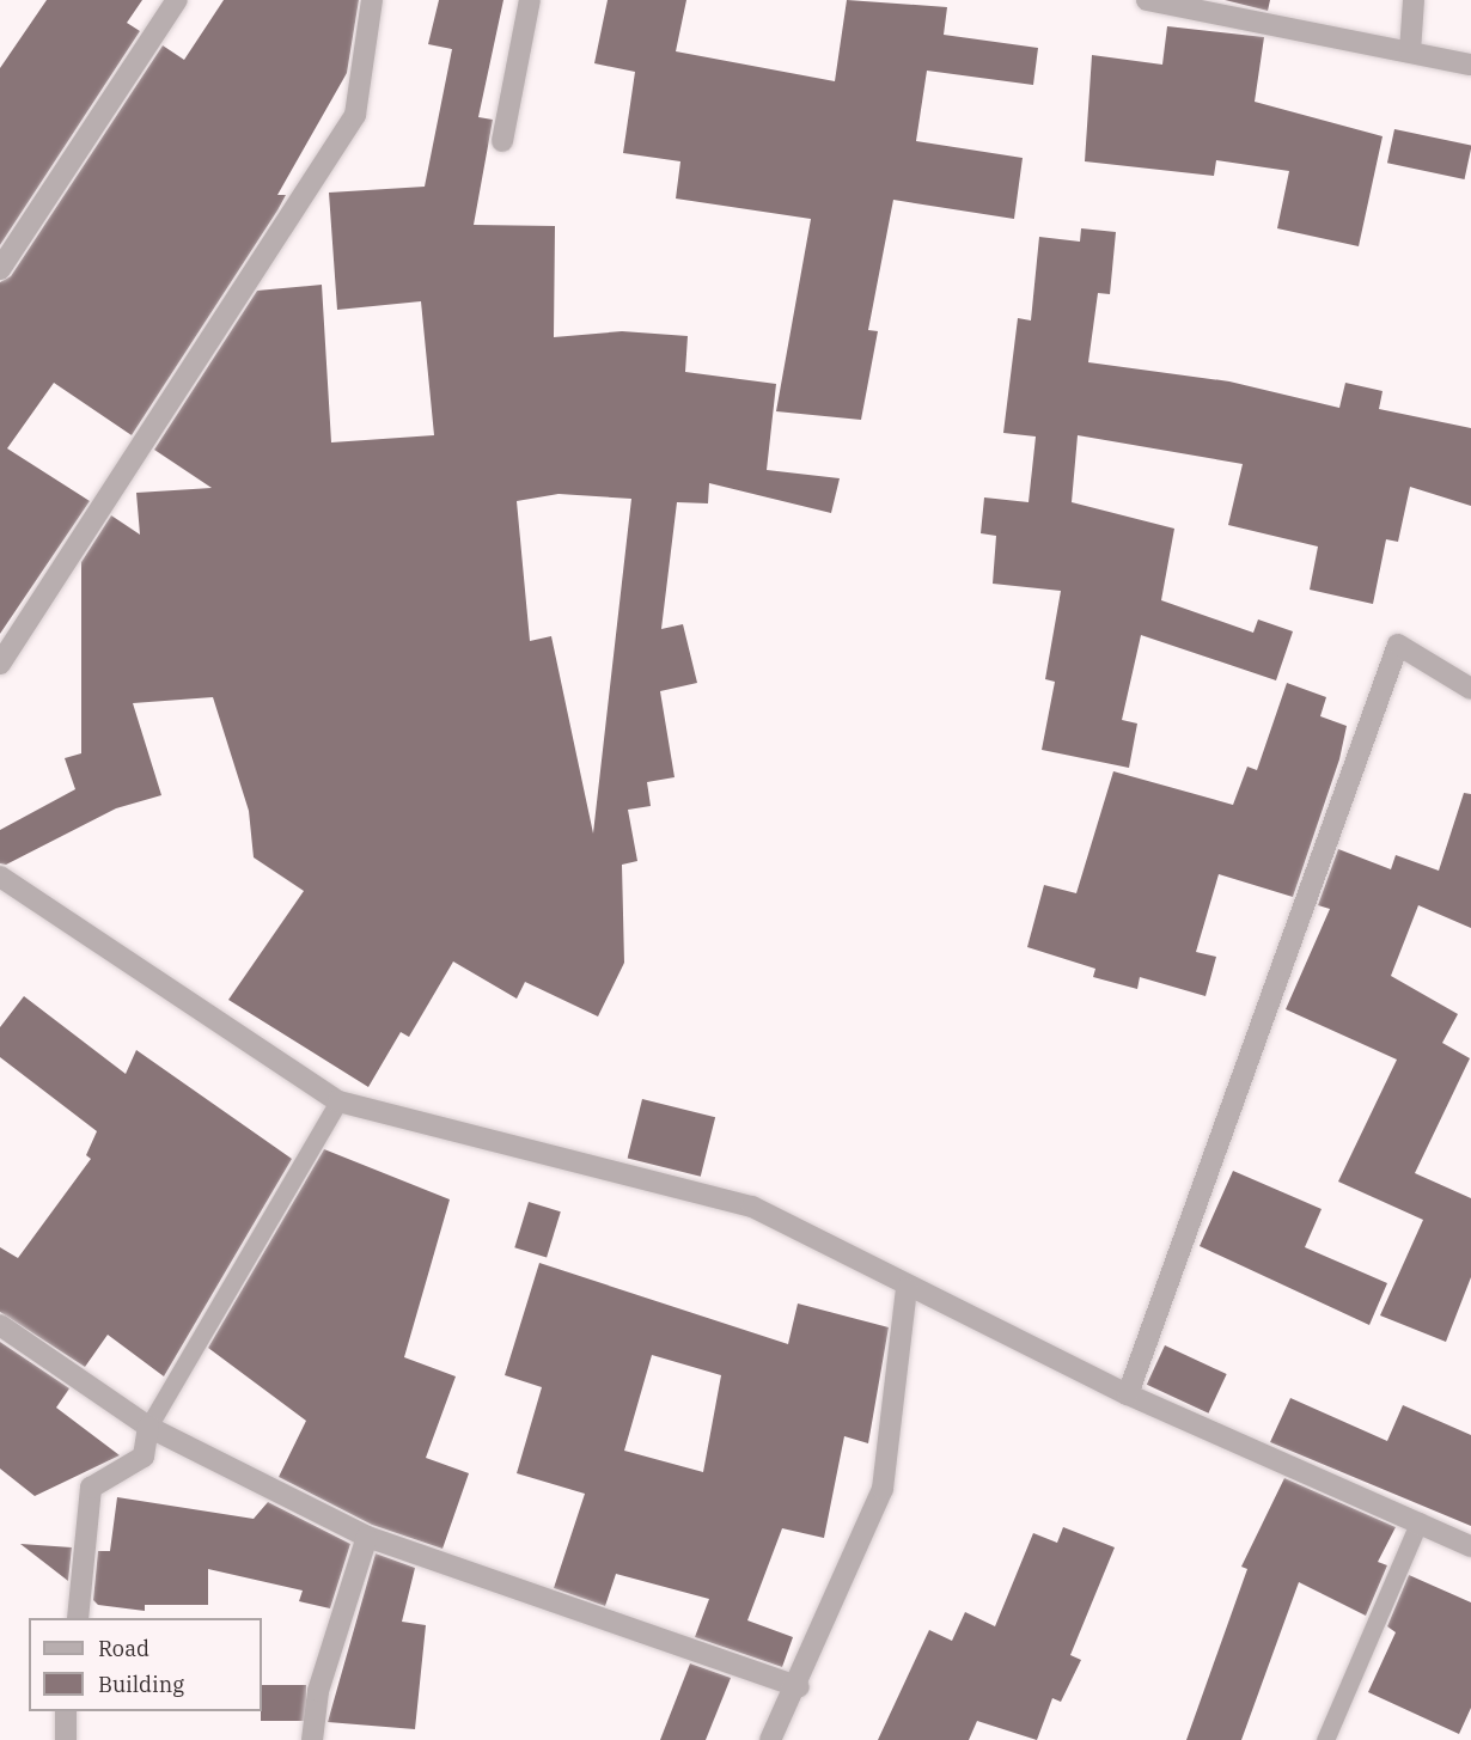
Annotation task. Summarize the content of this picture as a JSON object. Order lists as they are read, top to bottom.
{
  "legend": ["Road", "Building"]
}
